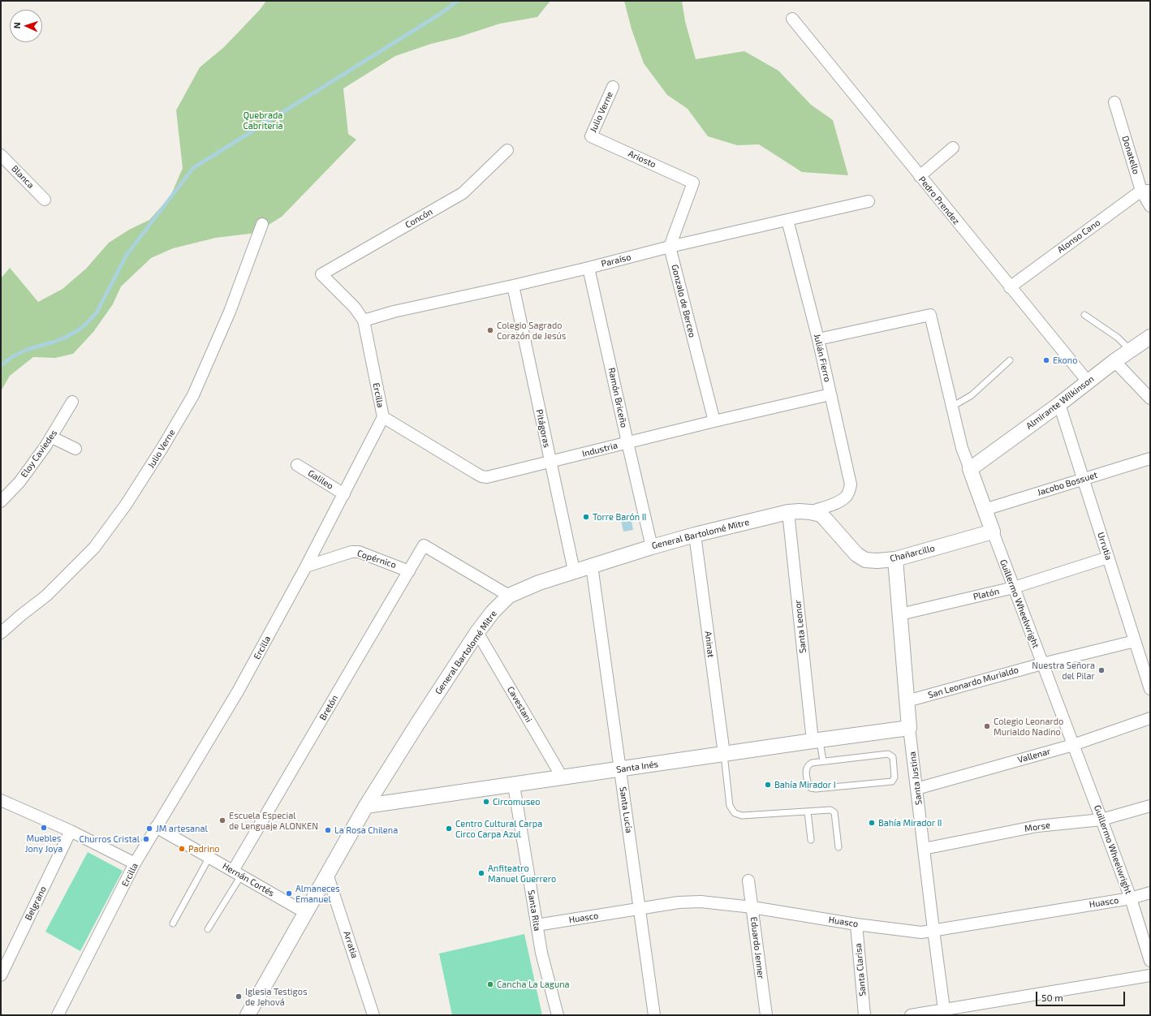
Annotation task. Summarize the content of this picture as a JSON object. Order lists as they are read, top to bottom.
{
  "streets": {
    "street": [
      "Julio Verne",
      "Donatello",
      "Ariosto",
      "Blanca",
      "Pedro Prendez",
      "Concón",
      "Alonso Cano",
      "Paraíso",
      "Gonzalo de Berceo",
      "Julián Fierro",
      "Ercilla",
      "Ramón Briceño",
      "Almirante Wilkinson",
      "Pitágoras",
      "Industria",
      "Eloy Caviedes",
      "Galileo",
      "Jacobo Bossuet",
      "General Bartolomé Mitre",
      "Urrutia",
      "Chañarcillo",
      "Copérnico",
      "Platón",
      "Guillermo Wheelwright",
      "Santa Leonor",
      "Aninat",
      "San Leonardo Murialdo",
      "Cavestani",
      "Bretón",
      "Vallenar",
      "Santa Inés",
      "Santa Justina",
      "Santa Lucía",
      "Morse",
      "Hernán Cortés",
      "Huasco",
      "Belgrano",
      "Santa Rita",
      "Arratia",
      "Eduardo Jenner",
      "Santa Clarisa"
    ]
  },
  "crossings": [
    ["Julio Verne", "Ariosto"],
    ["Donatello", "Alonso Cano"],
    ["Ariosto", "Paraíso"],
    ["Ariosto", "Gonzalo de Berceo"],
    ["Pedro Prendez", "Alonso Cano"],
    ["Pedro Prendez", "Almirante Wilkinson"],
    ["Concón", "Ercilla"],
    ["Paraíso", "Gonzalo de Berceo"],
    ["Paraíso", "Julián Fierro"],
    ["Paraíso", "Ercilla"],
    ["Paraíso", "Ramón Briceño"],
    ["Paraíso", "Pitágoras"],
    ["Gonzalo de Berceo", "Industria"],
    ["Julián Fierro", "Industria"],
    ["Julián Fierro", "General Bartolomé Mitre"],
    ["Julián Fierro", "Guillermo Wheelwright"],
    ["Ercilla", "Industria"],
    ["Ercilla", "Galileo"],
    ["Ercilla", "Copérnico"],
    ["Ercilla", "Hernán Cortés"],
    ["Ramón Briceño", "Industria"],
    ["Ramón Briceño", "General Bartolomé Mitre"],
    ["Almirante Wilkinson", "Urrutia"],
    ["Almirante Wilkinson", "Guillermo Wheelwright"],
    ["Pitágoras", "Industria"],
    ["Pitágoras", "General Bartolomé Mitre"],
    ["Jacobo Bossuet", "Urrutia"],
    ["Jacobo Bossuet", "Guillermo Wheelwright"],
    ["General Bartolomé Mitre", "Chañarcillo"],
    ["General Bartolomé Mitre", "Santa Leonor"],
    ["General Bartolomé Mitre", "Aninat"],
    ["General Bartolomé Mitre", "Cavestani"],
    ["General Bartolomé Mitre", "Bretón"],
    ["General Bartolomé Mitre", "Santa Inés"],
    ["General Bartolomé Mitre", "Santa Lucía"],
    ["General Bartolomé Mitre", "Hernán Cortés"],
    ["General Bartolomé Mitre", "Arratia"],
    ["Urrutia", "Platón"],
    ["Urrutia", "San Leonardo Murialdo"],
    ["Chañarcillo", "Guillermo Wheelwright"],
    ["Chañarcillo", "Santa Justina"],
    ["Copérnico", "Bretón"],
    ["Platón", "Guillermo Wheelwright"],
    ["Platón", "Santa Justina"],
    ["Guillermo Wheelwright", "San Leonardo Murialdo"],
    ["Guillermo Wheelwright", "Vallenar"],
    ["Guillermo Wheelwright", "Morse"],
    ["Guillermo Wheelwright", "Huasco"],
    ["Santa Leonor", "Santa Inés"],
    ["Aninat", "Santa Inés"],
    ["San Leonardo Murialdo", "Santa Justina"],
    ["Cavestani", "Santa Inés"],
    ["Bretón", "Hernán Cortés"],
    ["Vallenar", "Santa Justina"],
    ["Santa Inés", "Santa Justina"],
    ["Santa Inés", "Santa Lucía"],
    ["Santa Inés", "Santa Rita"],
    ["Santa Justina", "Morse"],
    ["Santa Justina", "Huasco"],
    ["Santa Lucía", "Huasco"],
    ["Huasco", "Santa Rita"],
    ["Huasco", "Eduardo Jenner"],
    ["Huasco", "Santa Clarisa"]
  ],
  "parks": ["Quebrada Cabritería"],
  "places": [
    "Colegio Sagrado Corazón de Jesús",
    "Ekono",
    "Torre Barón II",
    "Nuestra Señora del Pilar",
    "Colegio Leonardo Murialdo Nadino",
    "Bahía Mirador I",
    "Circomuseo",
    "Escuela Especial de Lenguaje ALONKEN",
    "Bahía Mirador II",
    "Muebles Jony Joya",
    "JM artesanal",
    "Centro Cultural Carpa Circo Carpa Azul",
    "La Rosa Chilena",
    "Churros Cristal",
    "Padrino",
    "Anfiteatro Manuel Guerrero",
    "Almaneces Emanuel",
    "Cancha La Laguna",
    "Iglesia Testigos de Jehová"
  ],
  "scale_bar": "50 m",
  "north": "left"
}
